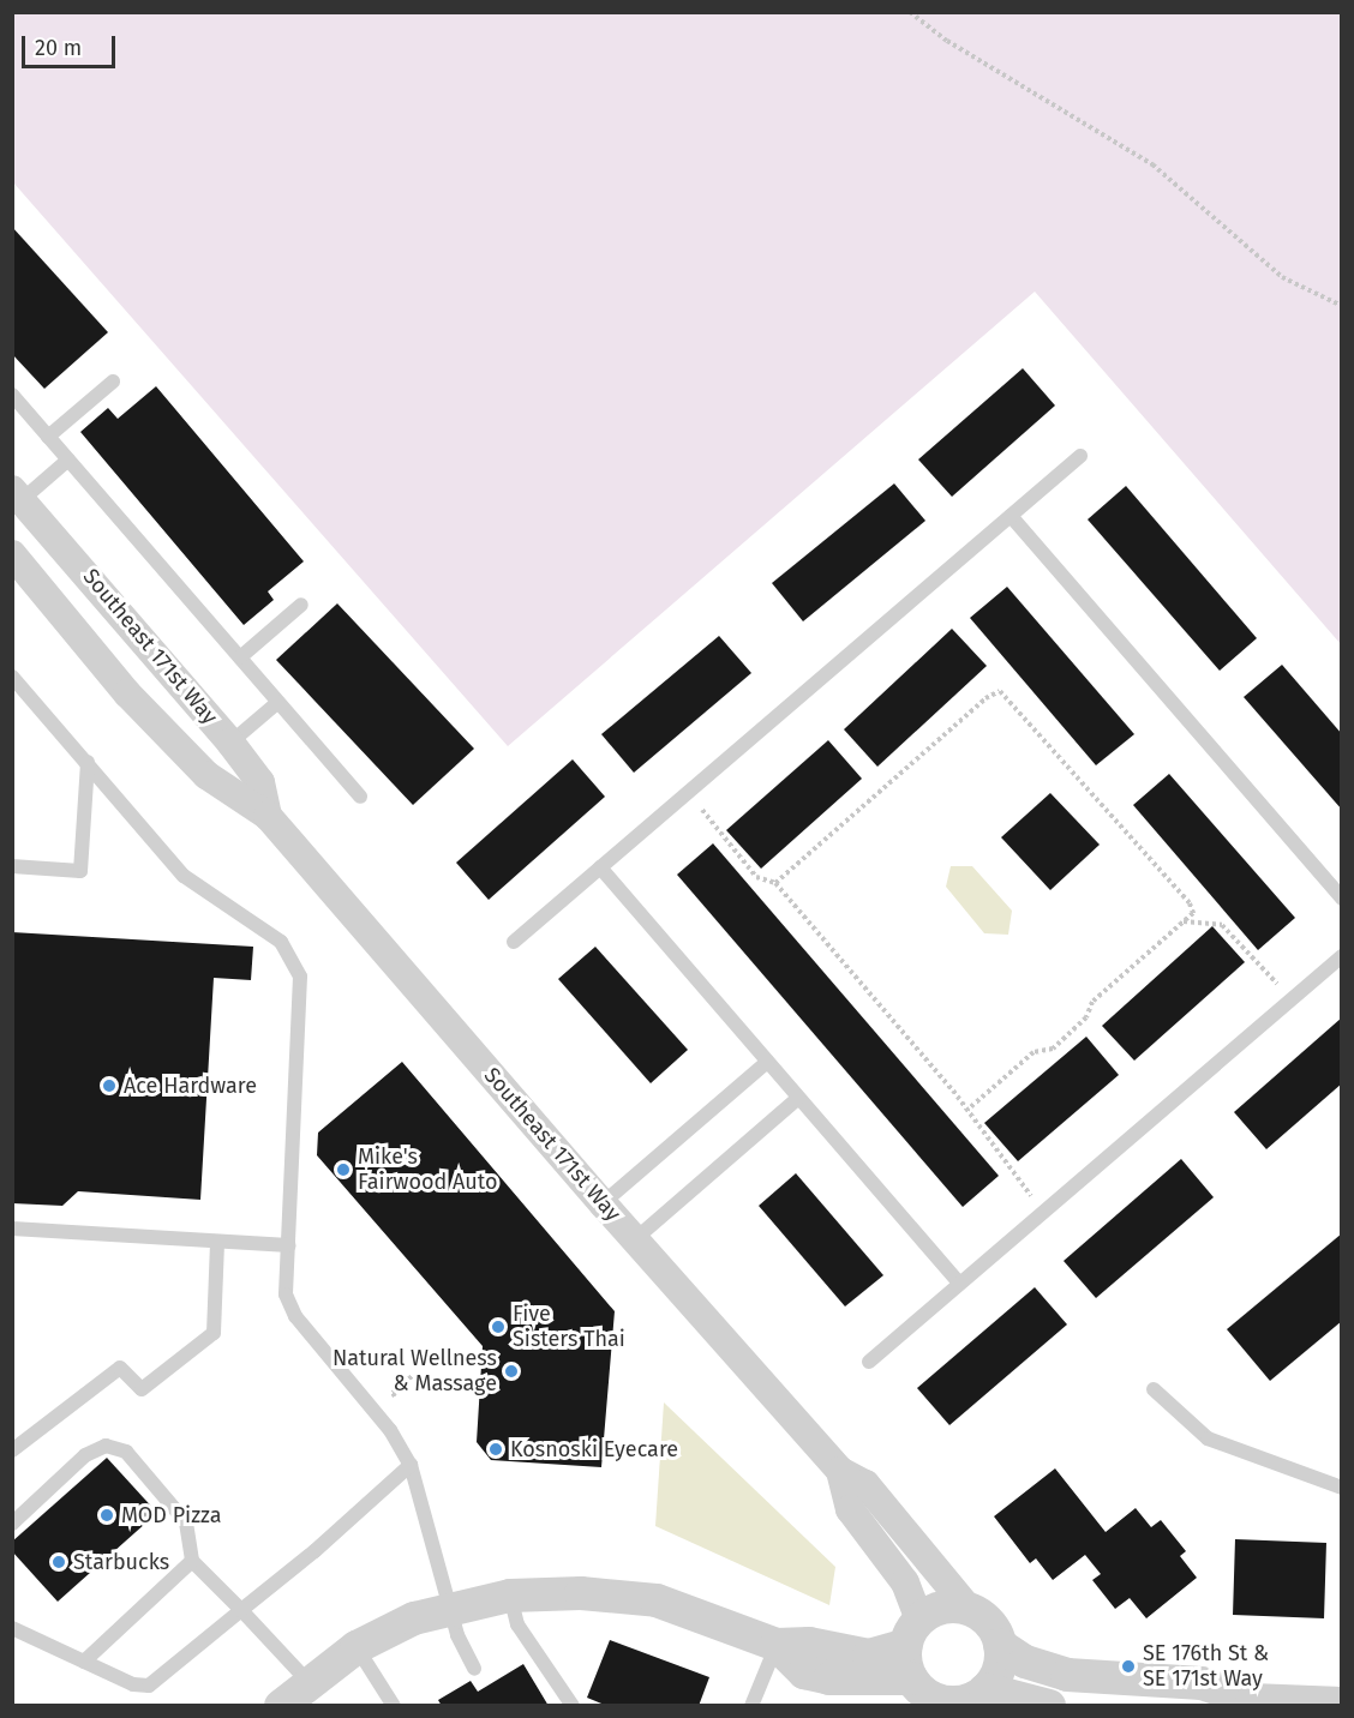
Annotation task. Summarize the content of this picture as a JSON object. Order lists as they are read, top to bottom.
{
  "streets": {
    "street": ["Southeast 171st Way"]
  },
  "places": [
    "Ace Hardware",
    "Mike's Fairwood Auto",
    "Five Sisters Thai",
    "Natural Wellness & Massage",
    "Kosnoski Eyecare",
    "MOD Pizza",
    "Starbucks",
    "SE 176th St & SE 171st Way"
  ],
  "scale_bar": "20 m"
}
